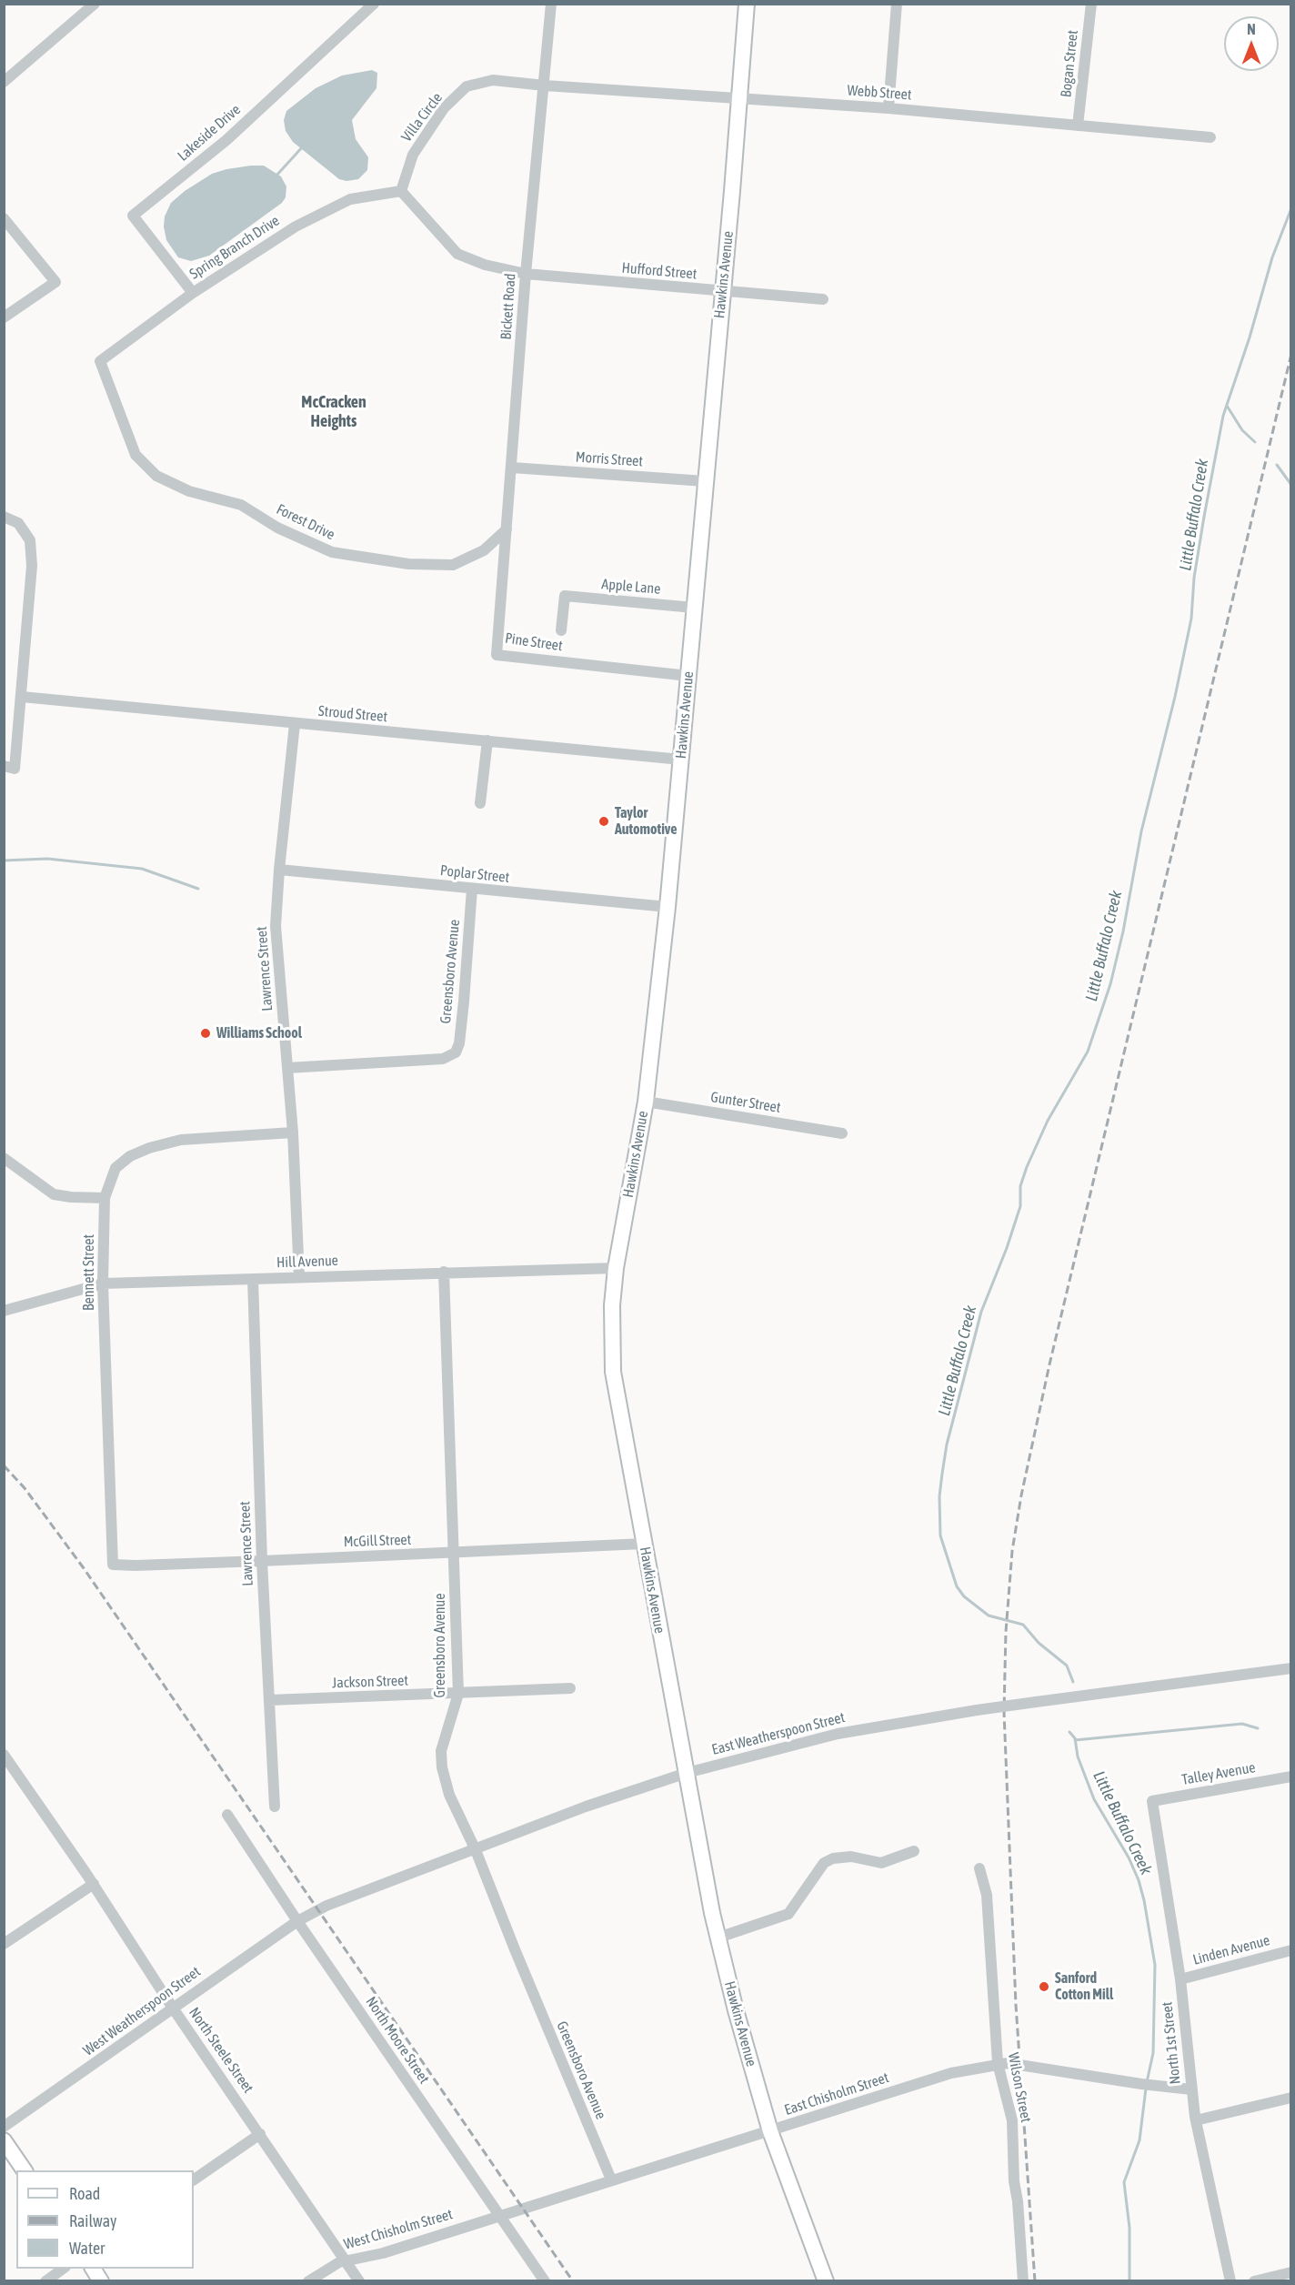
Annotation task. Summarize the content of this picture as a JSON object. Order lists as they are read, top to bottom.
{
  "streets": {
    "main road": ["Hawkins Avenue"],
    "street": [
      "Bogan Street",
      "Webb Street",
      "Villa Circle",
      "Lakeside Drive",
      "Spring Branch Drive",
      "Hufford Street",
      "Bickett Road",
      "Morris Street",
      "Forest Drive",
      "Apple Lane",
      "Pine Street",
      "Stroud Street",
      "Poplar Street",
      "Lawrence Street",
      "Greensboro Avenue",
      "Gunter Street",
      "Hill Avenue",
      "Bennett Street",
      "McGill Street",
      "Jackson Street",
      "East Weatherspoon Street",
      "Talley Avenue",
      "Linden Avenue",
      "West Weatherspoon Street",
      "North Moore Street",
      "North 1st Street",
      "North Steele Street",
      "Wilson Street",
      "East Chisholm Street",
      "West Chisholm Street"
    ]
  },
  "crossings": [
    ["Bogan Street", "Webb Street"],
    ["Webb Street", "Villa Circle"],
    ["Webb Street", "Hawkins Avenue"],
    ["Webb Street", "Bickett Road"],
    ["Villa Circle", "Spring Branch Drive"],
    ["Villa Circle", "Bickett Road"],
    ["Lakeside Drive", "Spring Branch Drive"],
    ["Spring Branch Drive", "Forest Drive"],
    ["Hufford Street", "Hawkins Avenue"],
    ["Hufford Street", "Bickett Road"],
    ["Hawkins Avenue", "Morris Street"],
    ["Hawkins Avenue", "Apple Lane"],
    ["Hawkins Avenue", "Pine Street"],
    ["Hawkins Avenue", "Stroud Street"],
    ["Hawkins Avenue", "Poplar Street"],
    ["Hawkins Avenue", "Gunter Street"],
    ["Hawkins Avenue", "Hill Avenue"],
    ["Hawkins Avenue", "McGill Street"],
    ["Hawkins Avenue", "East Weatherspoon Street"],
    ["Hawkins Avenue", "East Chisholm Street"],
    ["Bickett Road", "Morris Street"],
    ["Bickett Road", "Forest Drive"],
    ["Bickett Road", "Pine Street"],
    ["Forest Drive", "Pine Street"],
    ["Stroud Street", "Lawrence Street"],
    ["Poplar Street", "Lawrence Street"],
    ["Poplar Street", "Greensboro Avenue"],
    ["Lawrence Street", "Greensboro Avenue"],
    ["Lawrence Street", "Hill Avenue"],
    ["Lawrence Street", "Bennett Street"],
    ["Lawrence Street", "McGill Street"],
    ["Lawrence Street", "Jackson Street"],
    ["Greensboro Avenue", "Hill Avenue"],
    ["Greensboro Avenue", "McGill Street"],
    ["Greensboro Avenue", "Jackson Street"],
    ["Greensboro Avenue", "East Weatherspoon Street"],
    ["Greensboro Avenue", "East Chisholm Street"],
    ["Hill Avenue", "Bennett Street"],
    ["Bennett Street", "McGill Street"],
    ["East Weatherspoon Street", "West Weatherspoon Street"],
    ["East Weatherspoon Street", "North Moore Street"],
    ["Talley Avenue", "North 1st Street"],
    ["Linden Avenue", "North 1st Street"],
    ["West Weatherspoon Street", "North Moore Street"],
    ["West Weatherspoon Street", "North Steele Street"],
    ["North Moore Street", "East Chisholm Street"],
    ["North Moore Street", "West Chisholm Street"],
    ["North 1st Street", "East Chisholm Street"],
    ["North Steele Street", "West Chisholm Street"],
    ["Wilson Street", "East Chisholm Street"],
    ["East Chisholm Street", "West Chisholm Street"]
  ],
  "districts": ["McCracken Heights"],
  "water": ["Little Buffalo Creek"],
  "places": ["Taylor Automotive", "Williams School", "Sanford Cotton Mill"],
  "legend": ["Road", "Railway", "Water"],
  "north": "top"
}
